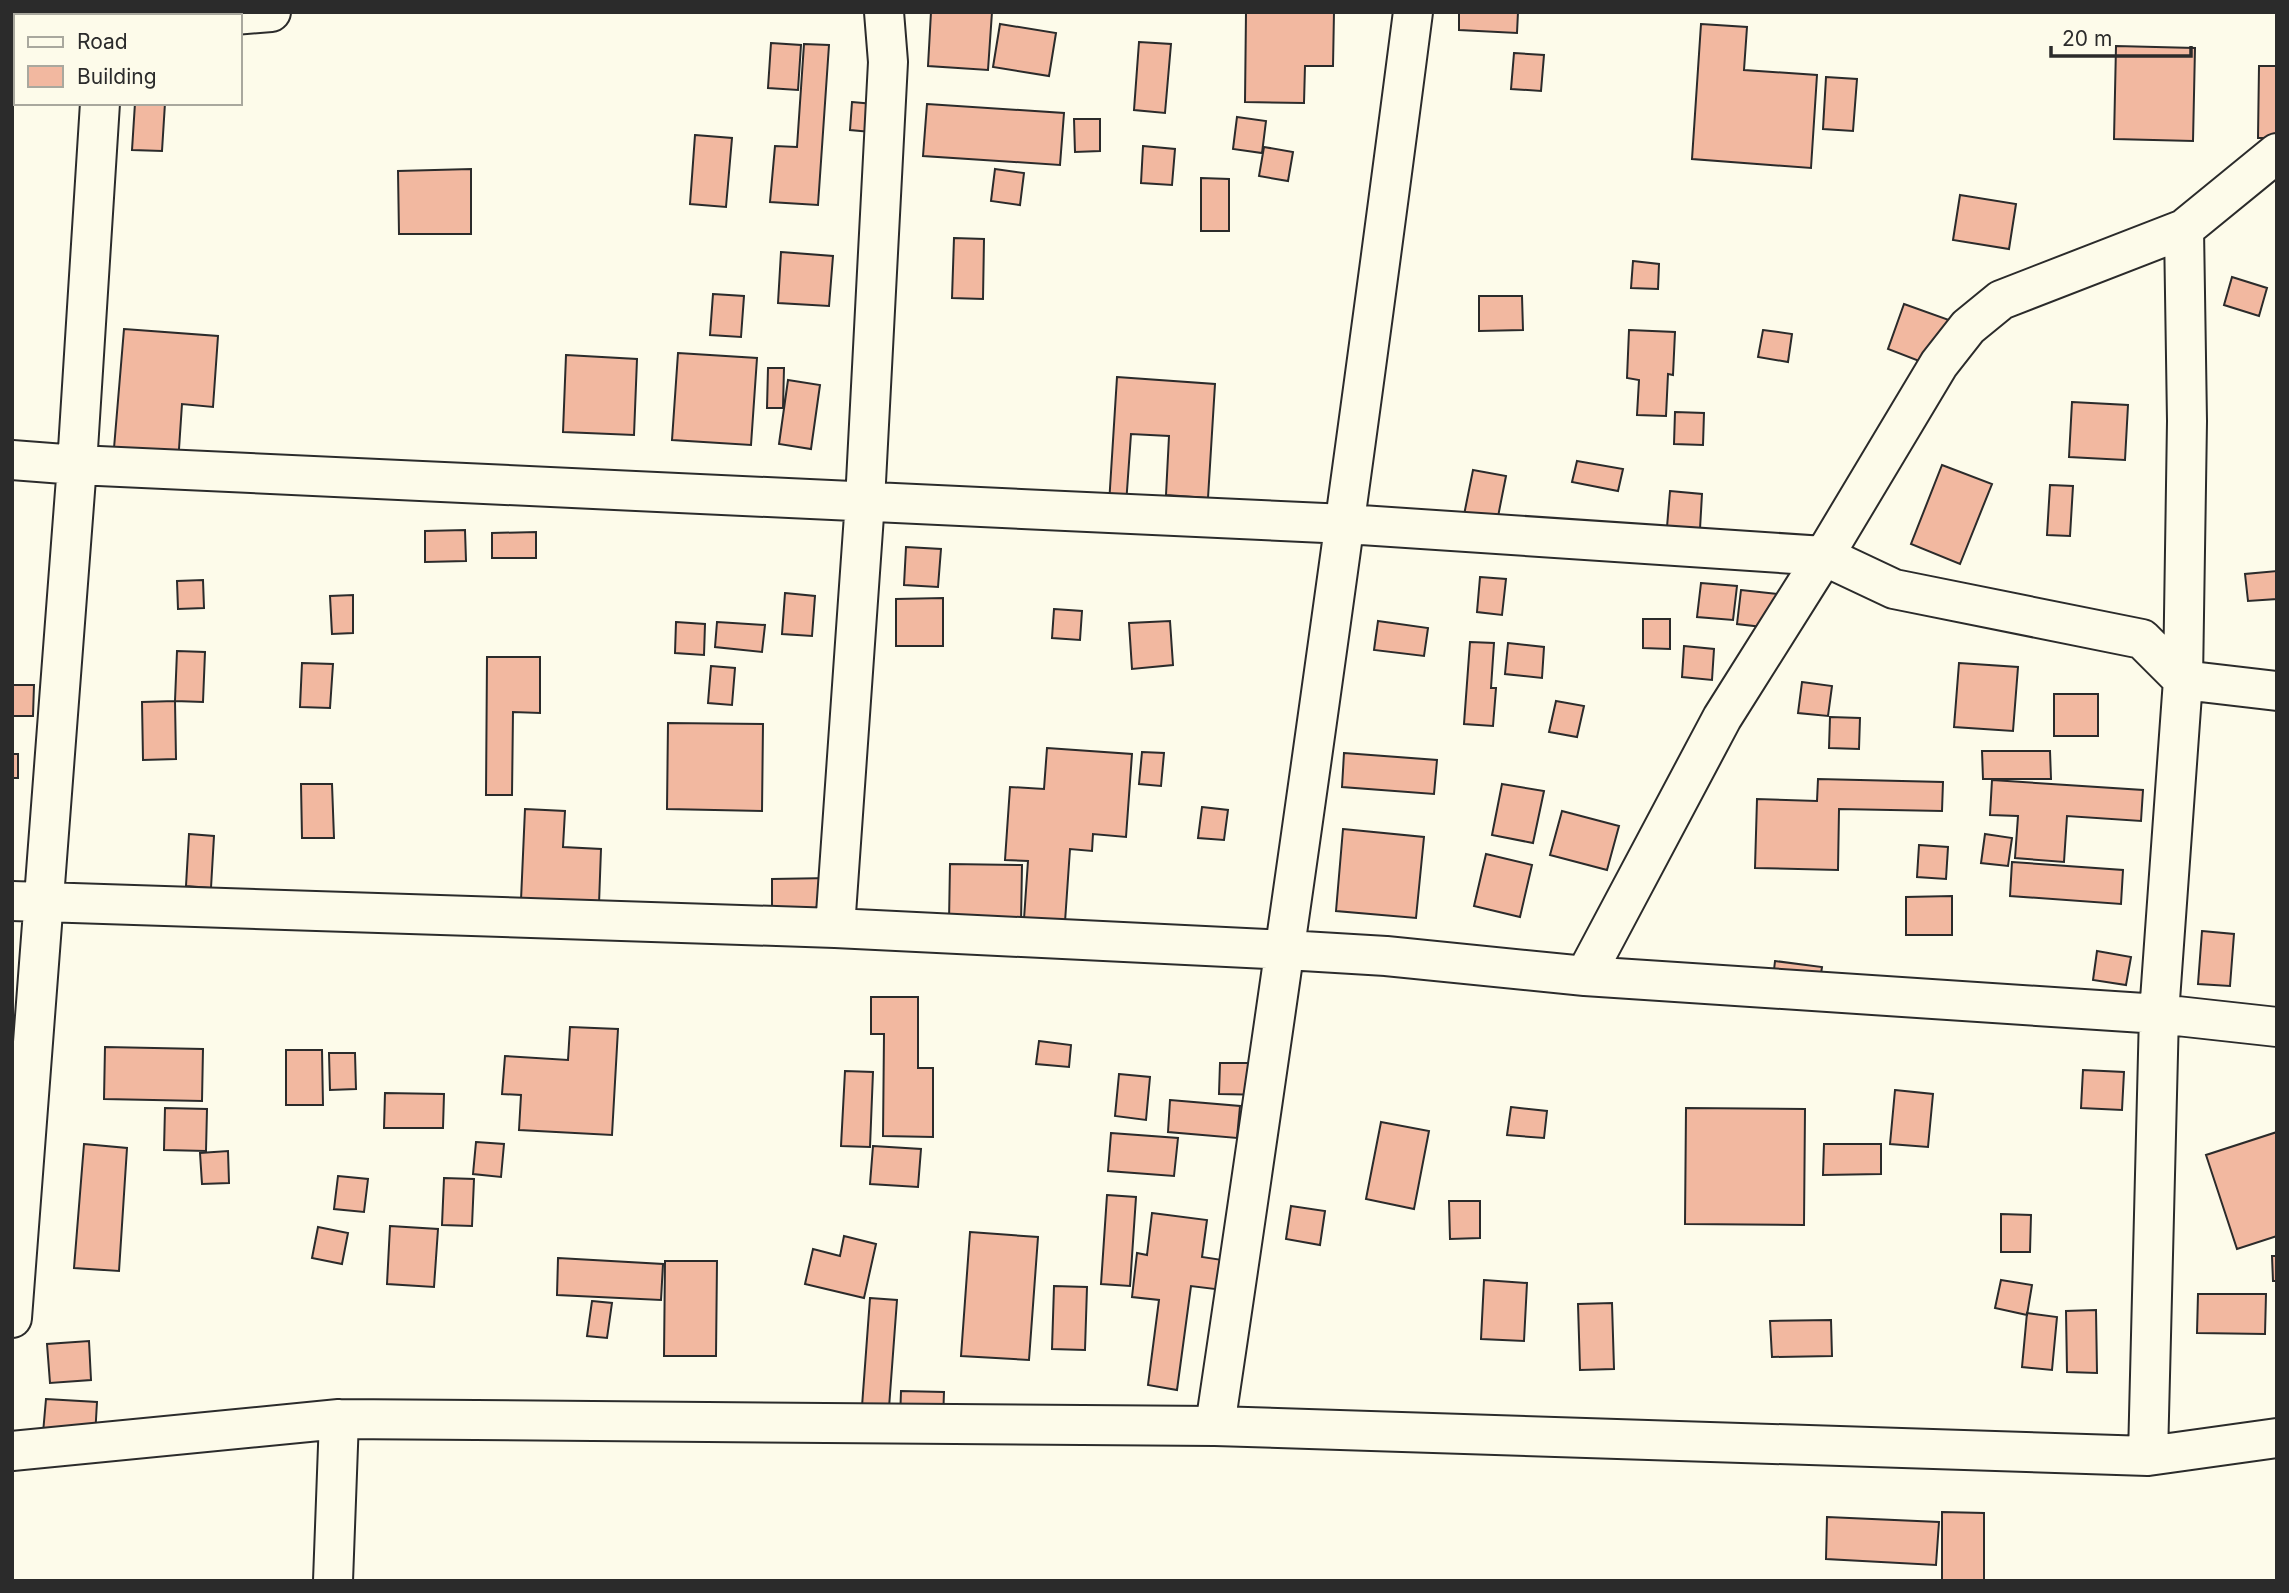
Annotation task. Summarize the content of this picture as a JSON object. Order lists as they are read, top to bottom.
{
  "legend": ["Road", "Building"],
  "scale_bar": "20 m"
}
